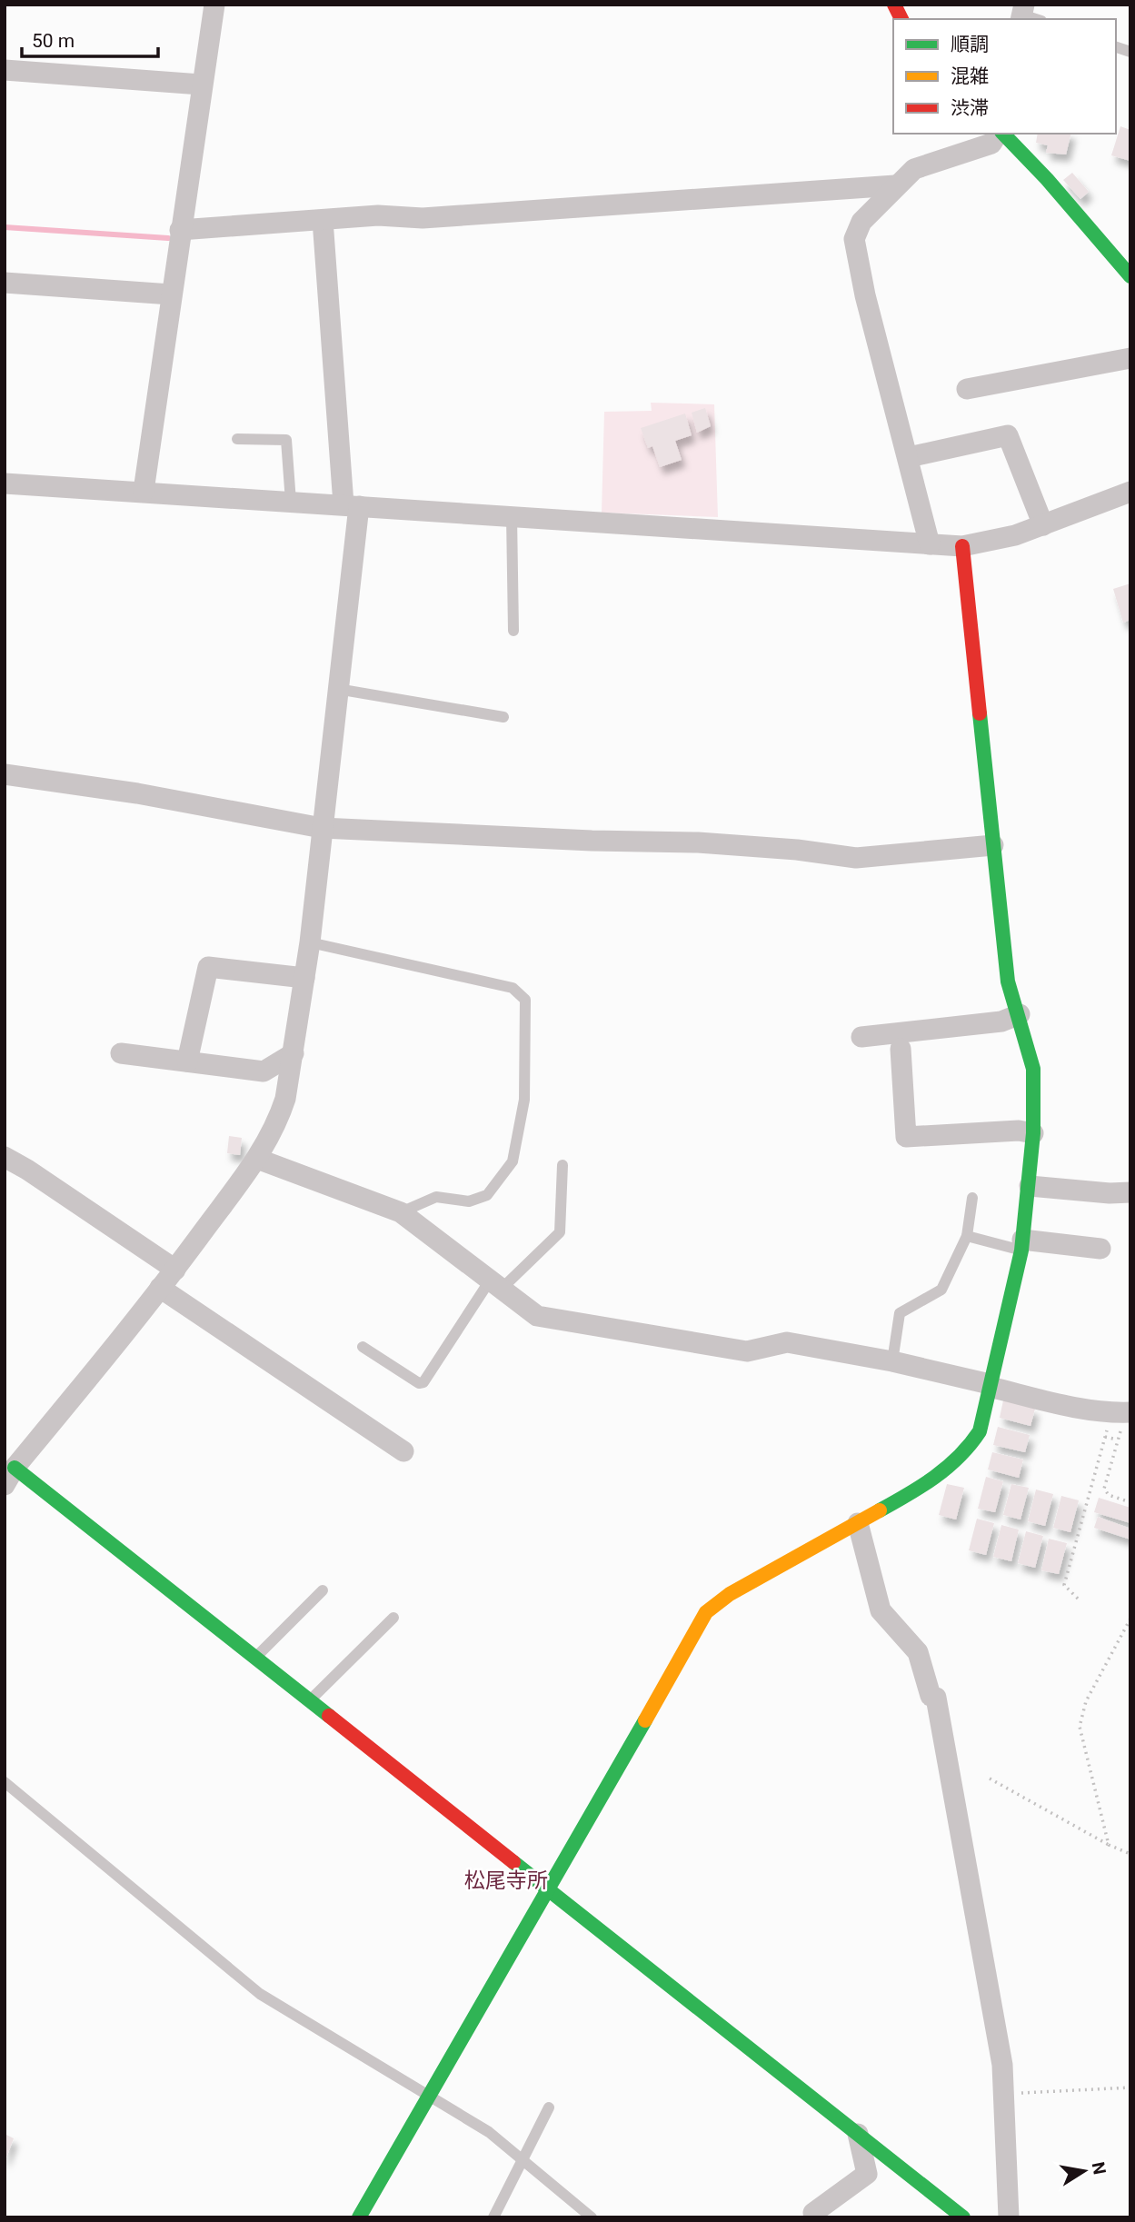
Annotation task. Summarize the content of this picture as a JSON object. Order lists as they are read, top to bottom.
{
  "districts": ["松尾寺所"],
  "legend": ["順調", "混雑", "渋滞"],
  "scale_bar": "50 m",
  "north": "right"
}
